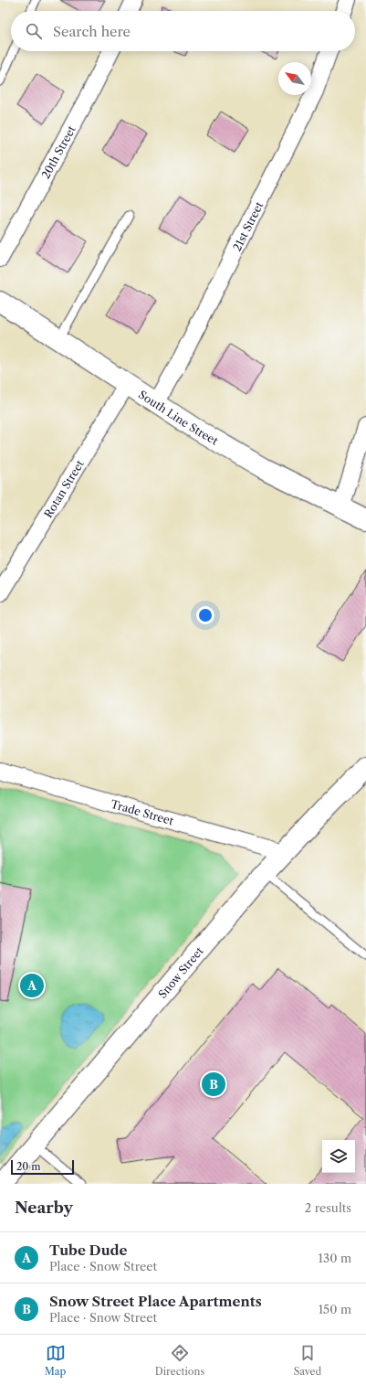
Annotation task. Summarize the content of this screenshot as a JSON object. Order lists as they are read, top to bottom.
{
  "streets": {
    "street": [
      "20th Street",
      "21st Street",
      "South Line Street",
      "Rotan Street",
      "Trade Street",
      "Snow Street"
    ]
  },
  "crossings": [
    ["21st Street", "South Line Street"],
    ["South Line Street", "Rotan Street"],
    ["Trade Street", "Snow Street"]
  ],
  "scale_bar": "20 m",
  "north": "top left",
  "page": {
    "search": "Search here",
    "pins": ["A", "B"],
    "scale": "20 m",
    "heading": ["Nearby", "2 results"],
    "list": [
      {
        "mark": "A",
        "name": "Tube Dude",
        "note": "Place · Snow Street",
        "value": "130 m"
      },
      {
        "mark": "B",
        "name": "Snow Street Place Apartments",
        "note": "Place · Snow Street",
        "value": "150 m"
      }
    ],
    "nav": ["Map", "Directions", "Saved"]
  }
}
